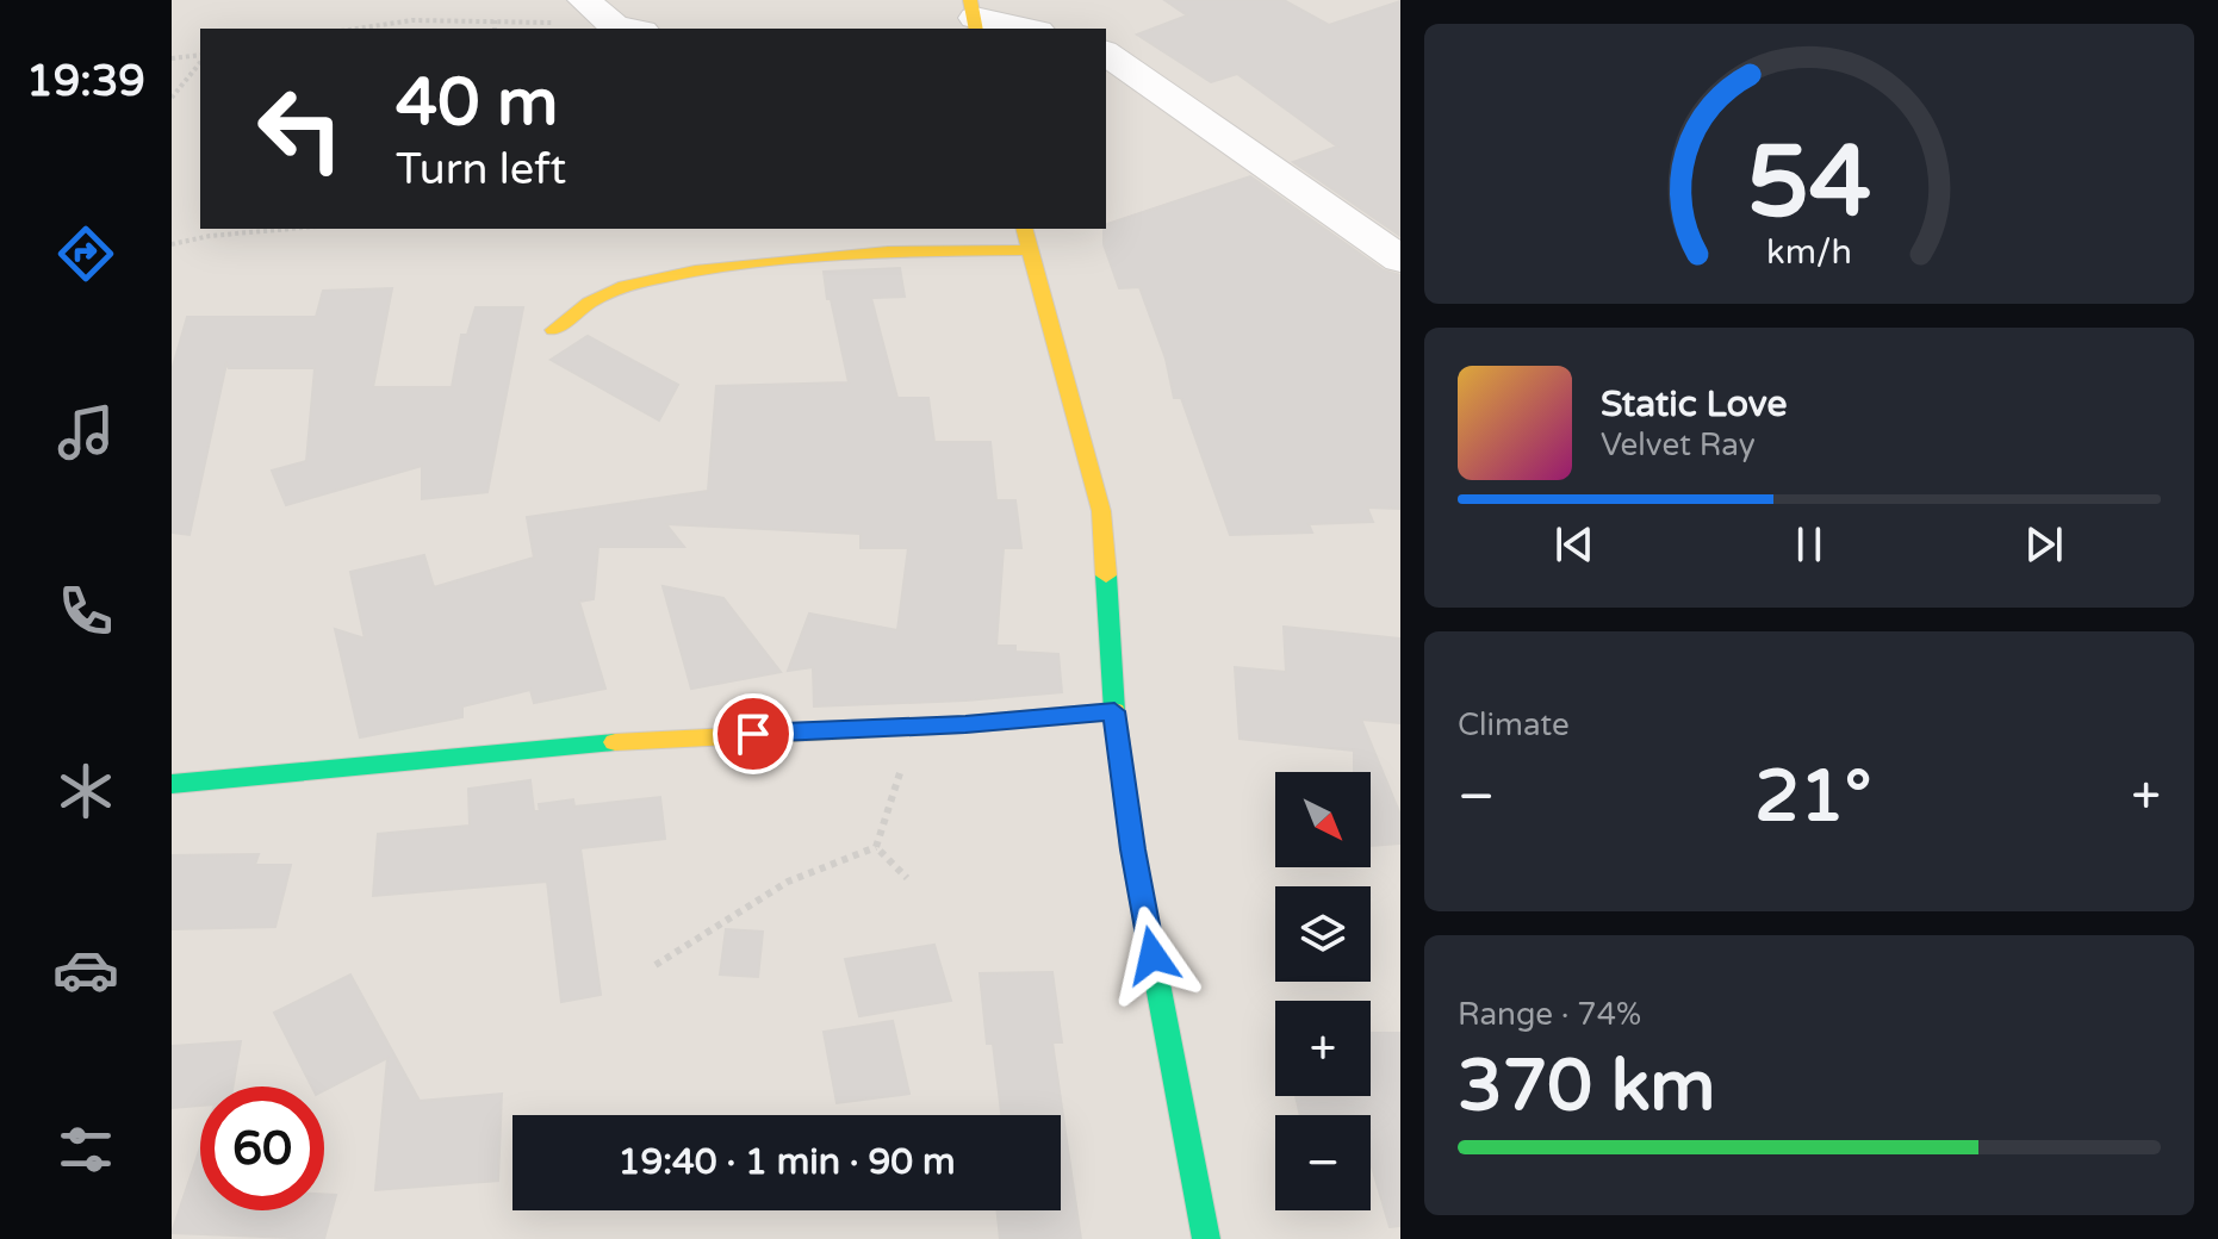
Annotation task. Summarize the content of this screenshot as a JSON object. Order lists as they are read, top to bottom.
{
  "north": "bottom right",
  "page": {
    "tabs": "19:39",
    "turn": ["40 m", "Turn left"],
    "song": ["Static Love", "Velvet Ray"],
    "tile": [
      "Climate",
      ["Range · 74%", "370 km"]
    ],
    "heat": ["−", "21°", "+"],
    "map_buttons": ["+", "−"],
    "limit": "60",
    "trip": "19:40 · 1 min · 90 m",
    "gauge": ["54", "km/h"]
  }
}
